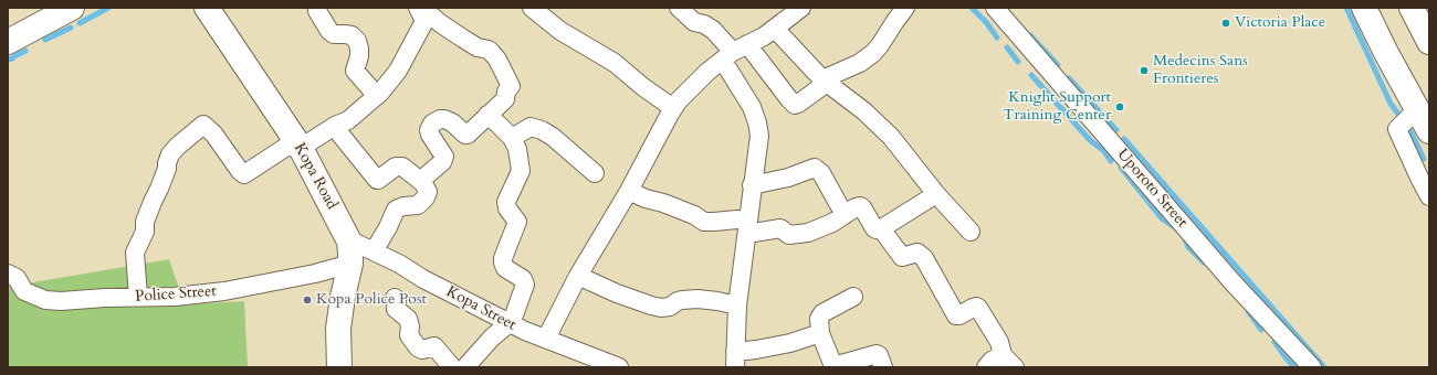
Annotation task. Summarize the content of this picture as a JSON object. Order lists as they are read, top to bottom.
{
  "streets": {
    "main road": ["Kopa Road"],
    "street": ["Uporoto Street", "Police Street", "Kopa Street"]
  },
  "crossings": [
    ["Kopa Road", "Police Street"],
    ["Kopa Road", "Kopa Street"]
  ],
  "places": [
    "Victoria Place",
    "Medecins Sans Frontieres",
    "Knight Support Training Center",
    "Kopa Police Post"
  ]
}
